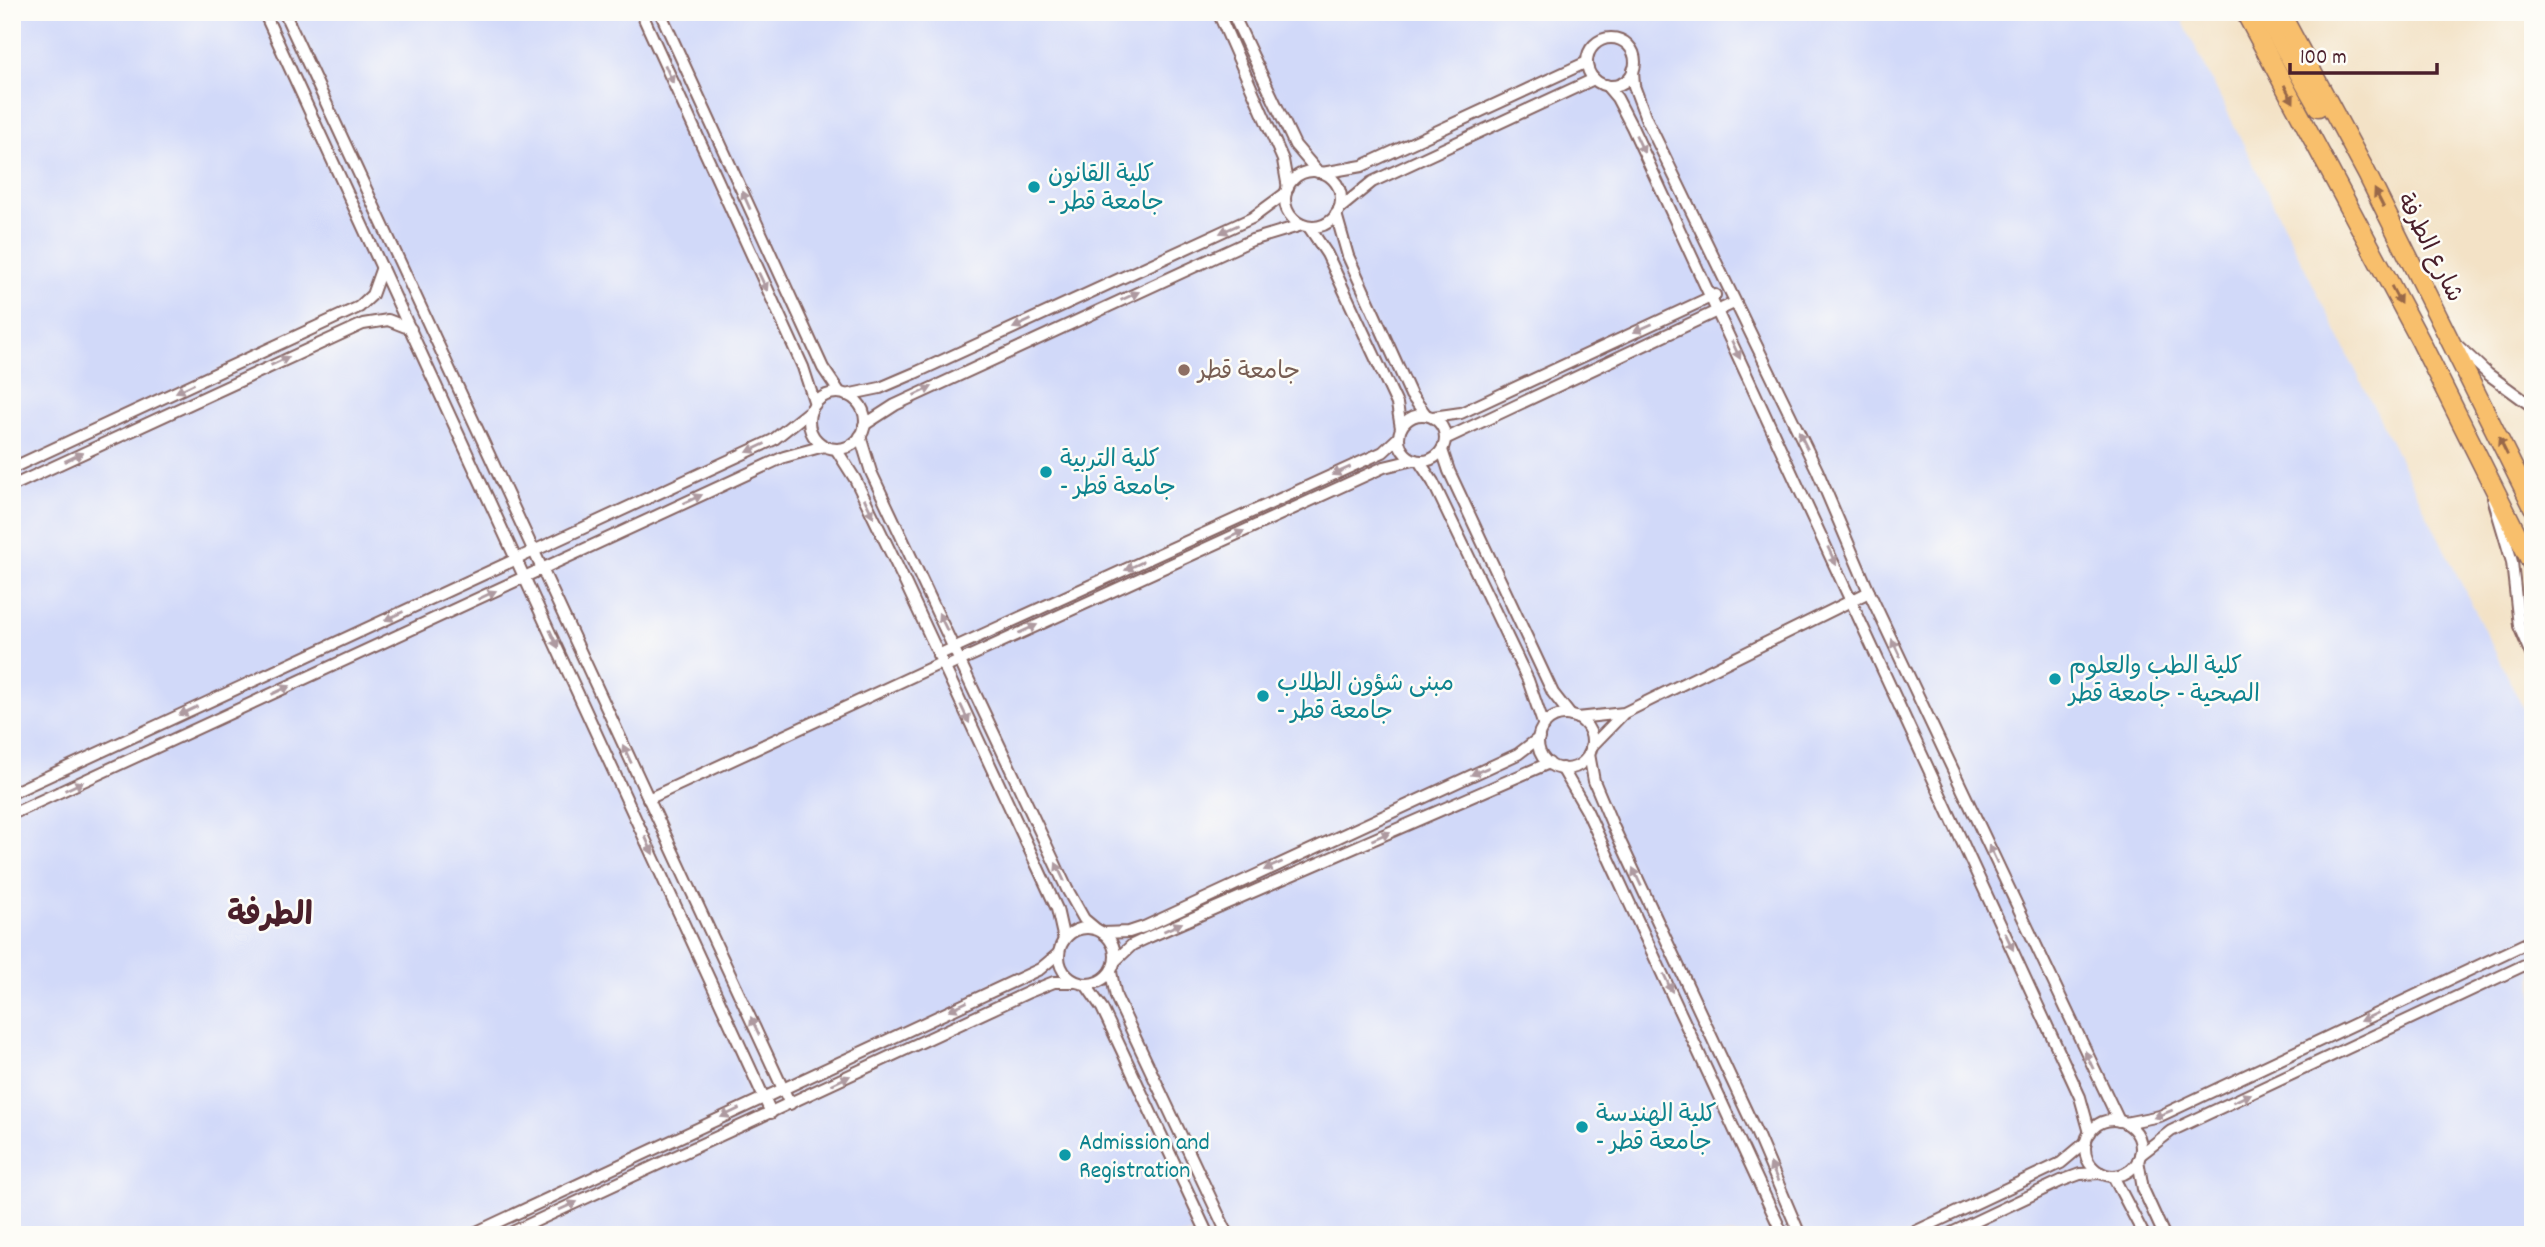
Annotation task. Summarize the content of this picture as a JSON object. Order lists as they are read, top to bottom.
{
  "streets": {
    "main road": ["شارع الطرفة"]
  },
  "districts": ["الطرفة"],
  "places": [
    "كلية القانون - جامعة قطر",
    "جامعة قطر",
    "كلية التربية - جامعة قطر",
    "كلية الطب والعلوم الصحية - جامعة قطر",
    "مبنى شؤون الطلاب - جامعة قطر",
    "كلية الهندسة - جامعة قطر",
    "Admission and Registration"
  ],
  "scale_bar": "100 m"
}
